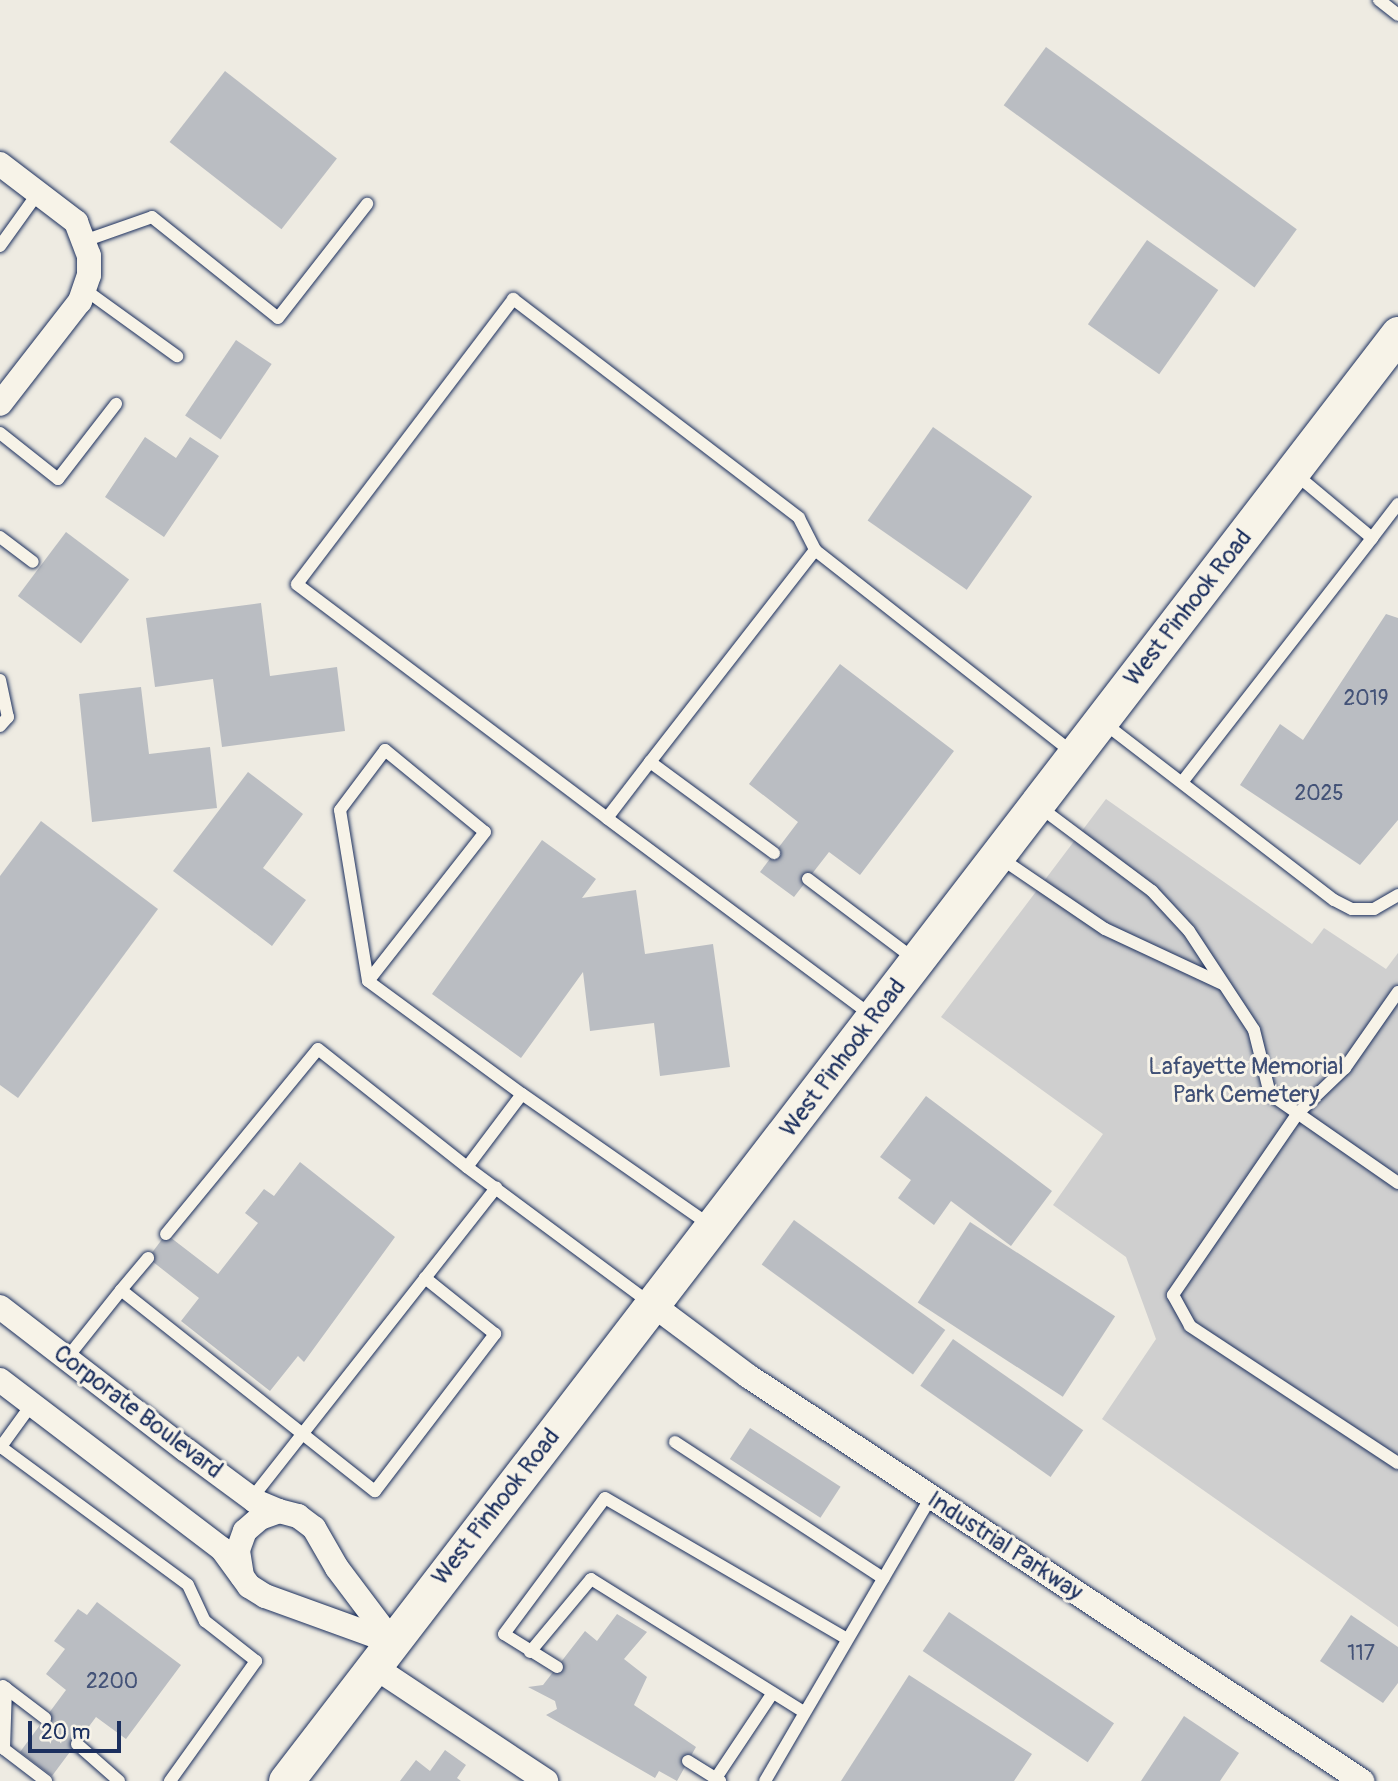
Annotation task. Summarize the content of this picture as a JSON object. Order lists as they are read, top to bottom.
{
  "streets": {
    "main road": ["West Pinhook Road"],
    "street": ["Corporate Boulevard", "Industrial Parkway"]
  },
  "crossings": [
    ["West Pinhook Road", "Corporate Boulevard"],
    ["West Pinhook Road", "Industrial Parkway"]
  ],
  "parks": ["Lafayette Memorial Park Cemetery"],
  "house_numbers": [
    "2019",
    "2025",
    "117",
    "2200"
  ],
  "scale_bar": "20 m"
}
